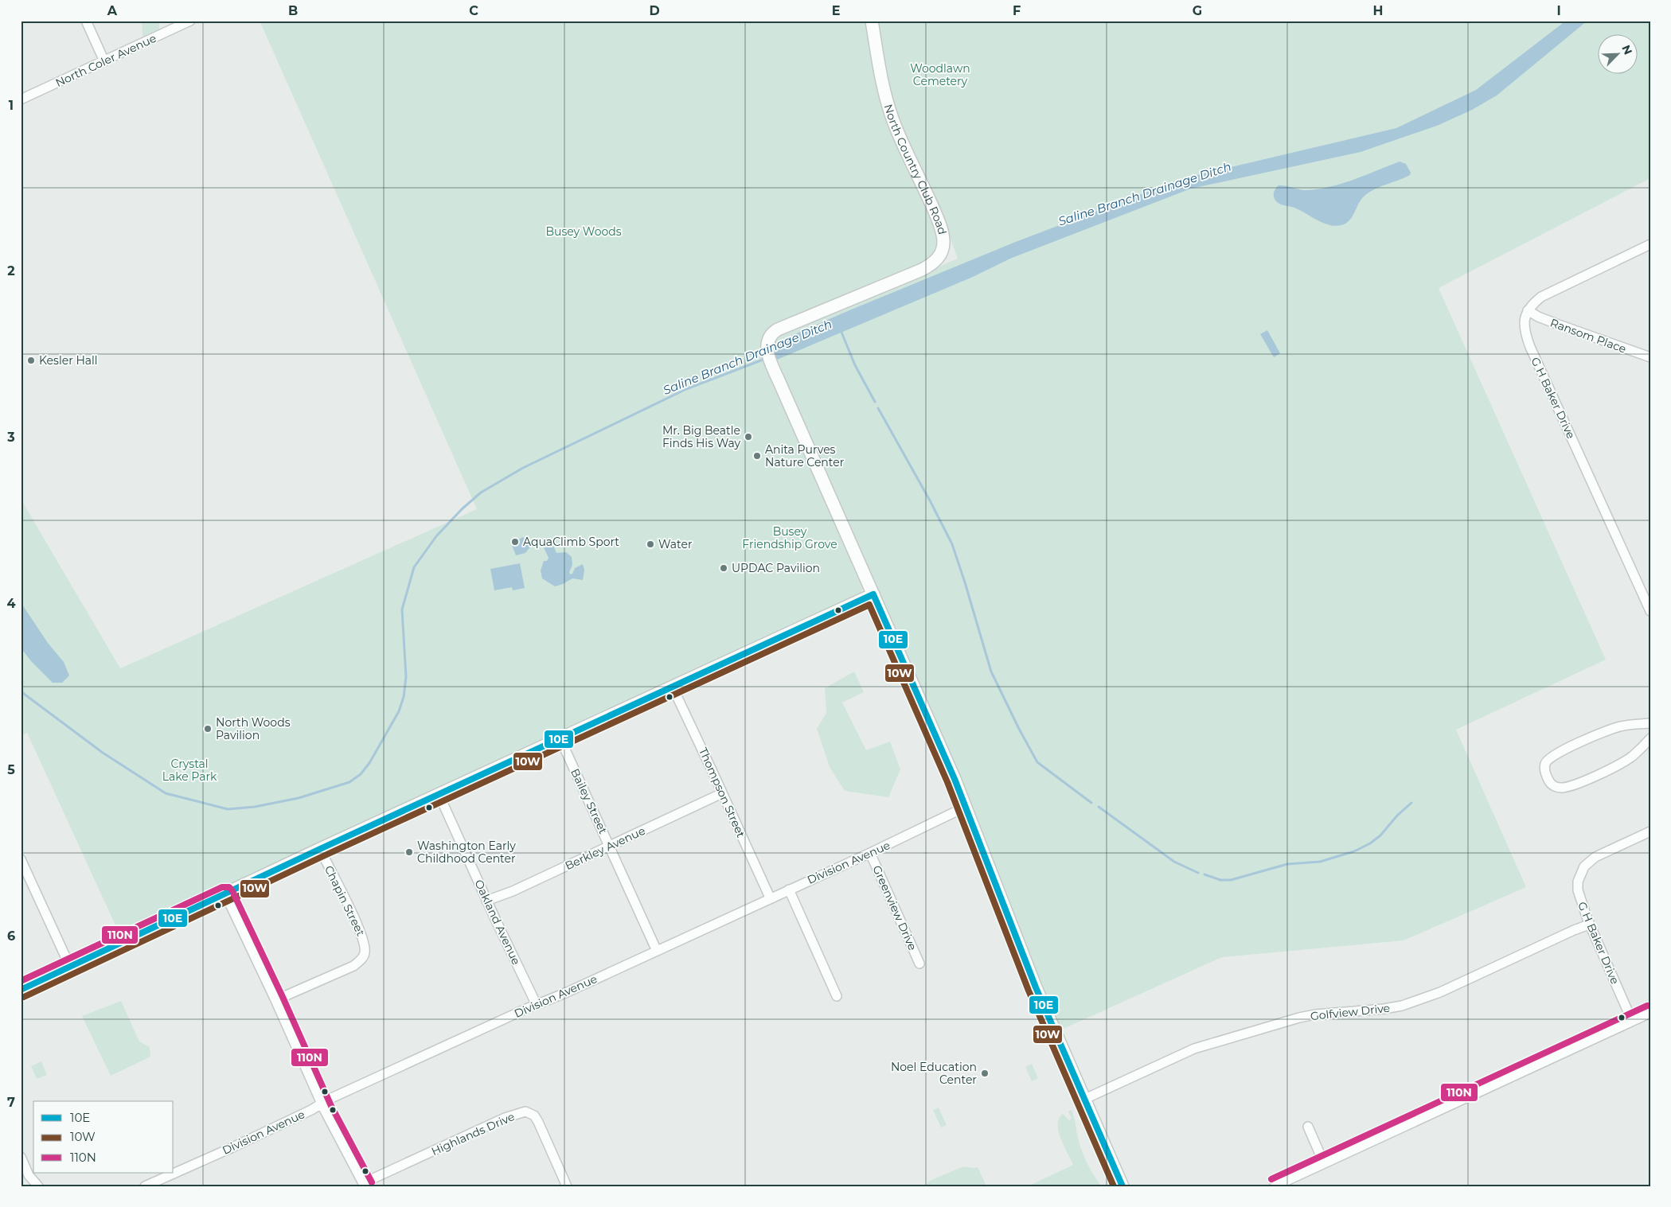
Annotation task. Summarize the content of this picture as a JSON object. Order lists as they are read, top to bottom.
{
  "streets": {
    "street": [
      "North Coler Avenue",
      "North Country Club Road",
      "Ransom Place",
      "G H Baker Drive",
      "Thompson Street",
      "Bailey Street",
      "Berkley Avenue",
      "Division Avenue",
      "Chapin Street",
      "Greenview Drive",
      "Oakland Avenue",
      "Golfview Drive",
      "Highlands Drive"
    ]
  },
  "crossings": [
    ["North Country Club Road", "Division Avenue"],
    ["North Country Club Road", "Golfview Drive"],
    ["Ransom Place", "G H Baker Drive"],
    ["G H Baker Drive", "Golfview Drive"],
    ["Thompson Street", "Berkley Avenue"],
    ["Thompson Street", "Division Avenue"],
    ["Bailey Street", "Berkley Avenue"],
    ["Bailey Street", "Division Avenue"],
    ["Berkley Avenue", "Oakland Avenue"],
    ["Division Avenue", "Greenview Drive"],
    ["Division Avenue", "Oakland Avenue"]
  ],
  "water": ["Saline Branch Drainage Ditch"],
  "parks": [
    "Woodlawn Cemetery",
    "Busey Woods",
    "Busey Friendship Grove",
    "Crystal Lake Park"
  ],
  "places": [
    "Kesler Hall",
    "Mr. Big Beatle Finds His Way",
    "Anita Purves Nature Center",
    "AquaClimb Sport",
    "Water",
    "UPDAC Pavilion",
    "North Woods Pavilion",
    "Washington Early Childhood Center",
    "Noel Education Center"
  ],
  "lines": ["transit line 10E", "transit line 10W", "transit line 110N"],
  "legend": ["10E", "10W", "110N"],
  "north": "top right",
  "grid": {
    "columns": [
      "A",
      "B",
      "C",
      "D",
      "E",
      "F",
      "G",
      "H",
      "I"
    ],
    "rows": [
      "1",
      "2",
      "3",
      "4",
      "5",
      "6",
      "7"
    ]
  }
}
